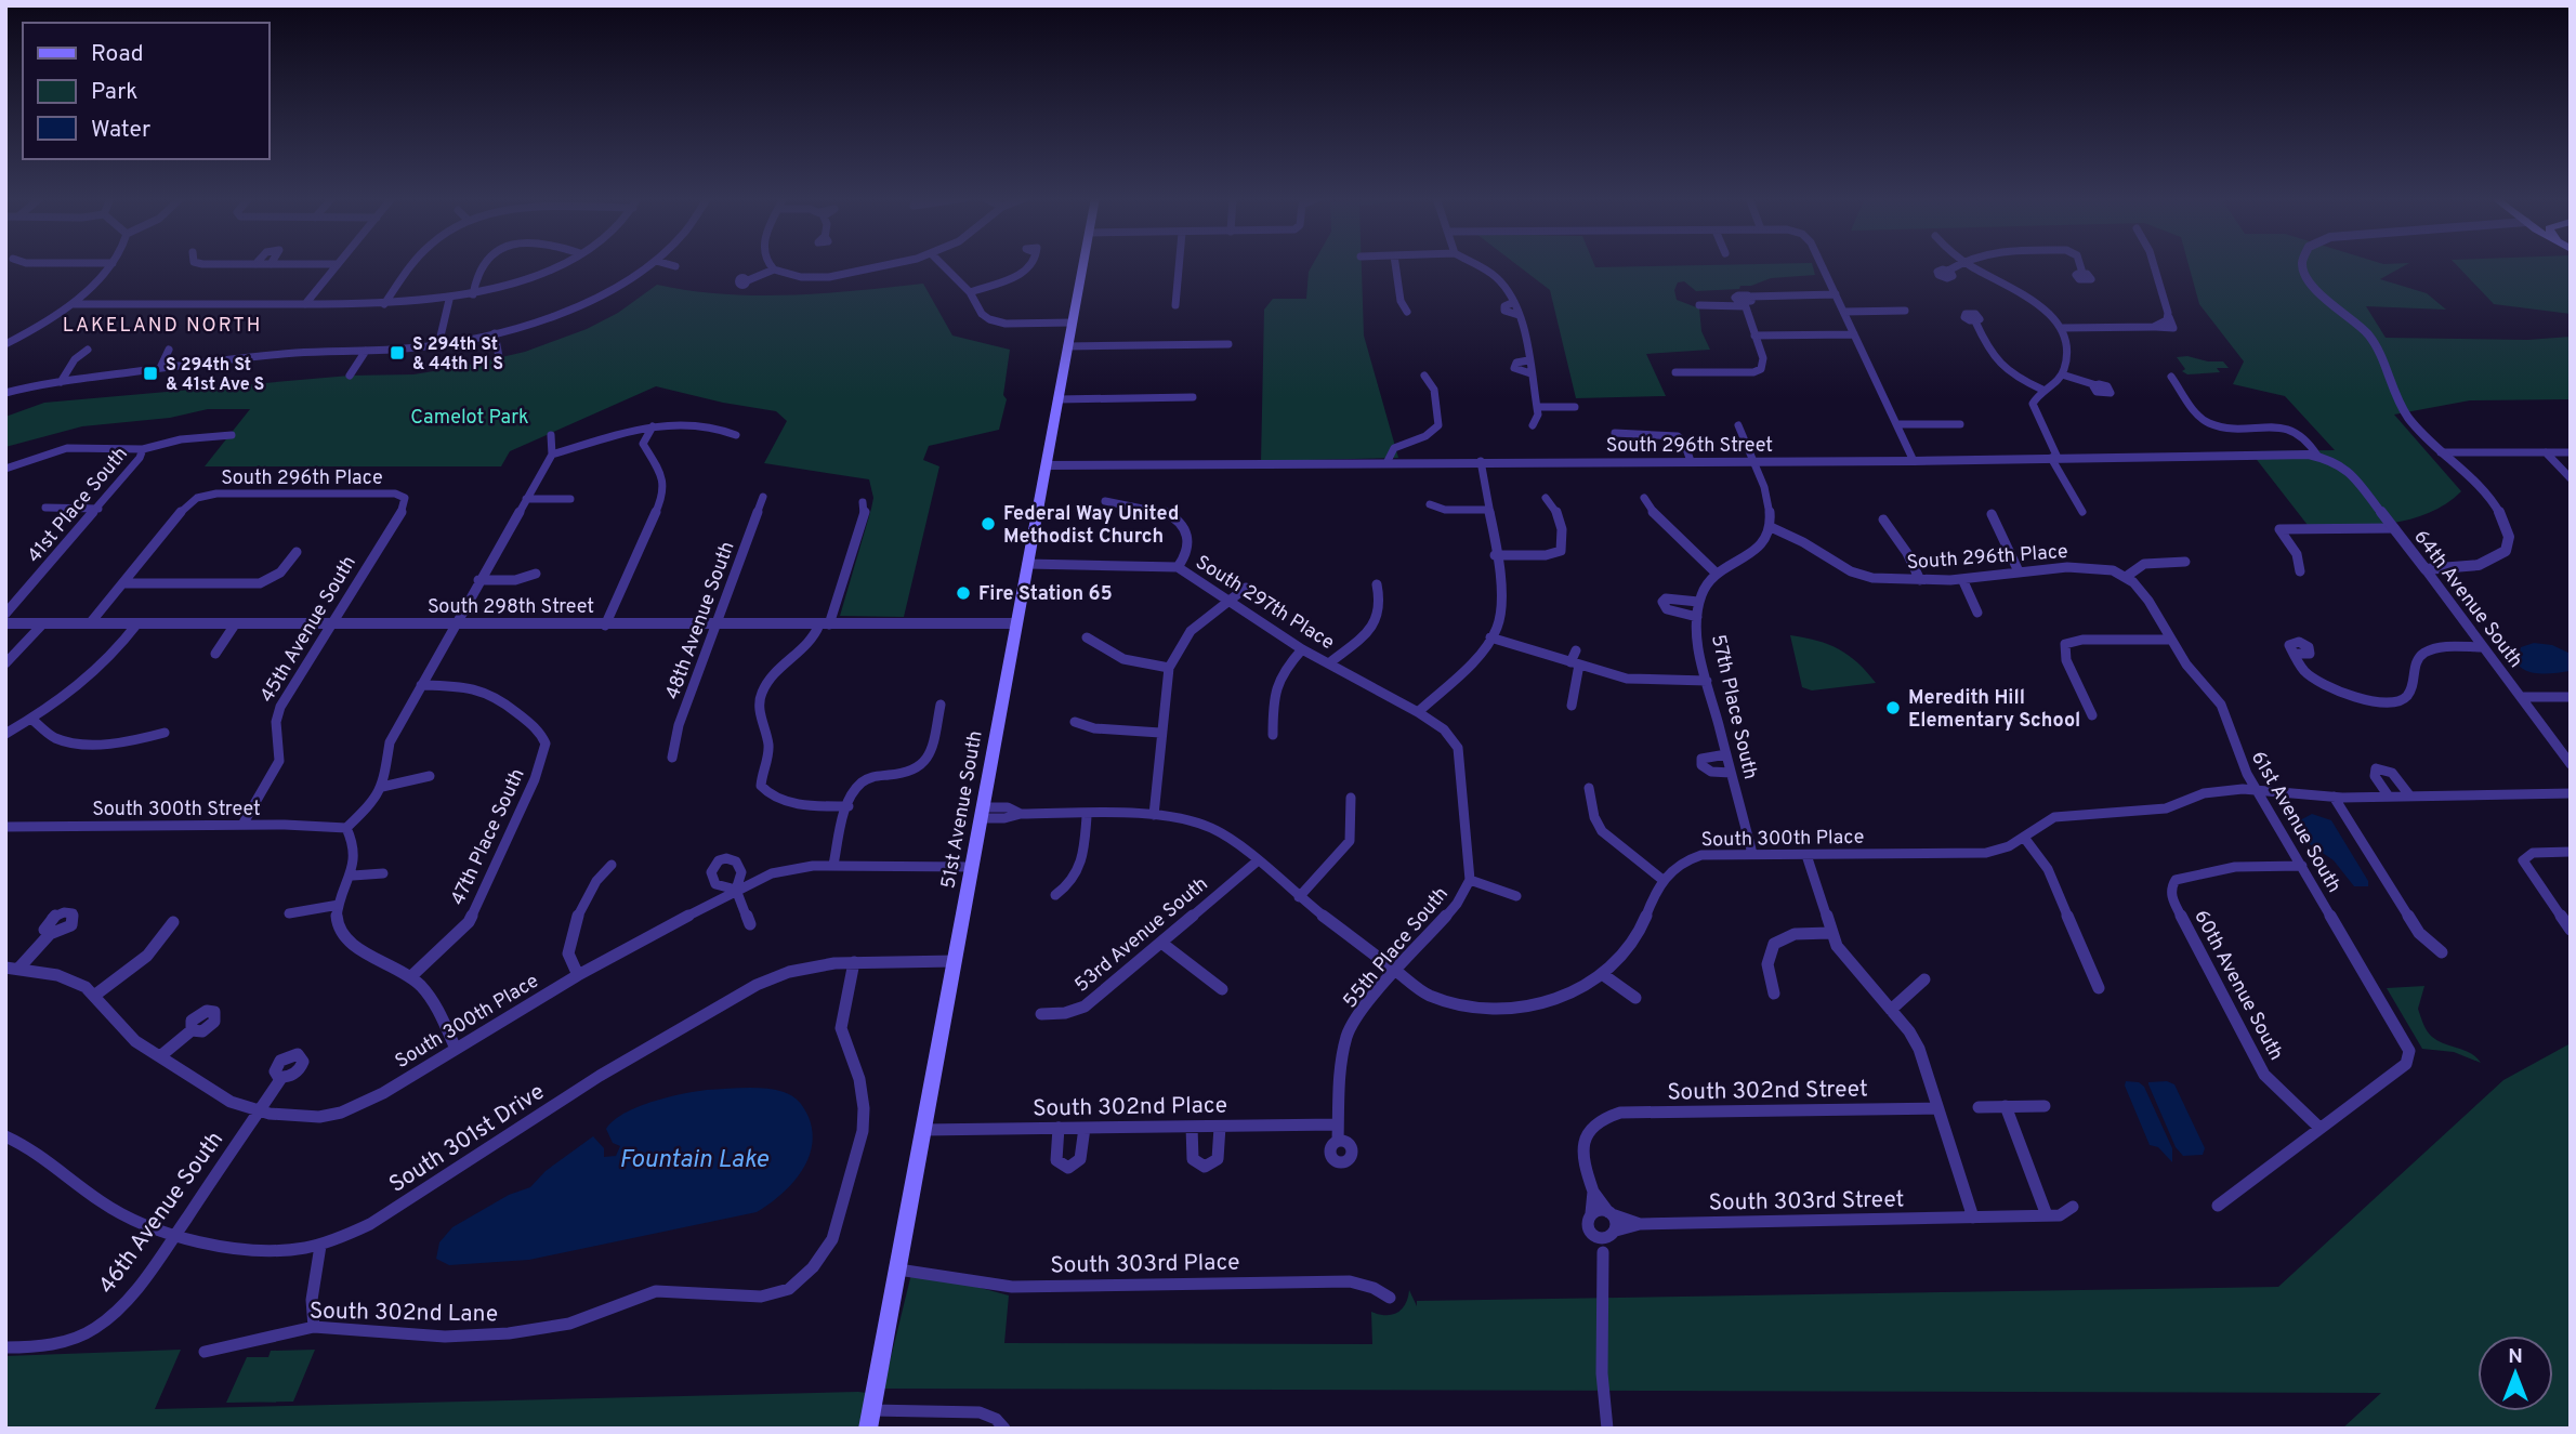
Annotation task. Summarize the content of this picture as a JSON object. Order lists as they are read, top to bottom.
{
  "streets": {
    "main road": ["51st Avenue South"],
    "street": [
      "South 296th Street",
      "South 296th Place",
      "41st Place South",
      "64th Avenue South",
      "South 297th Place",
      "South 298th Street",
      "48th Avenue South",
      "45th Avenue South",
      "57th Place South",
      "South 300th Street",
      "61st Avenue South",
      "47th Place South",
      "South 300th Place",
      "53rd Avenue South",
      "55th Place South",
      "60th Avenue South",
      "South 302nd Street",
      "South 302nd Place",
      "South 301st Drive",
      "South 303rd Street",
      "46th Avenue South",
      "South 303rd Place",
      "South 302nd Lane"
    ]
  },
  "crossings": [
    ["South 296th Street", "64th Avenue South"],
    ["South 296th Street", "51st Avenue South"],
    ["South 296th Place", "45th Avenue South"],
    ["South 296th Place", "57th Place South"],
    ["South 296th Place", "61st Avenue South"],
    ["South 297th Place", "51st Avenue South"],
    ["South 297th Place", "55th Place South"],
    ["South 298th Street", "48th Avenue South"],
    ["South 298th Street", "45th Avenue South"],
    ["South 298th Street", "51st Avenue South"],
    ["45th Avenue South", "South 300th Street"],
    ["57th Place South", "South 300th Place"],
    ["51st Avenue South", "South 300th Place"],
    ["51st Avenue South", "South 302nd Place"],
    ["51st Avenue South", "South 301st Drive"],
    ["51st Avenue South", "South 303rd Place"],
    ["61st Avenue South", "South 300th Place"],
    ["61st Avenue South", "60th Avenue South"],
    ["South 300th Place", "46th Avenue South"],
    ["55th Place South", "South 302nd Place"],
    ["South 301st Drive", "46th Avenue South"],
    ["South 301st Drive", "South 302nd Lane"]
  ],
  "districts": ["LAKELAND NORTH"],
  "water": ["Fountain Lake"],
  "parks": ["Camelot Park"],
  "places": {
    "transit": ["S 294th St & 44th Pl S", "S 294th St & 41st Ave S"],
    "other": ["Federal Way United Methodist Church", "Fire Station 65", "Meredith Hill Elementary School"]
  },
  "legend": ["Road", "Park", "Water"],
  "north": "top"
}
